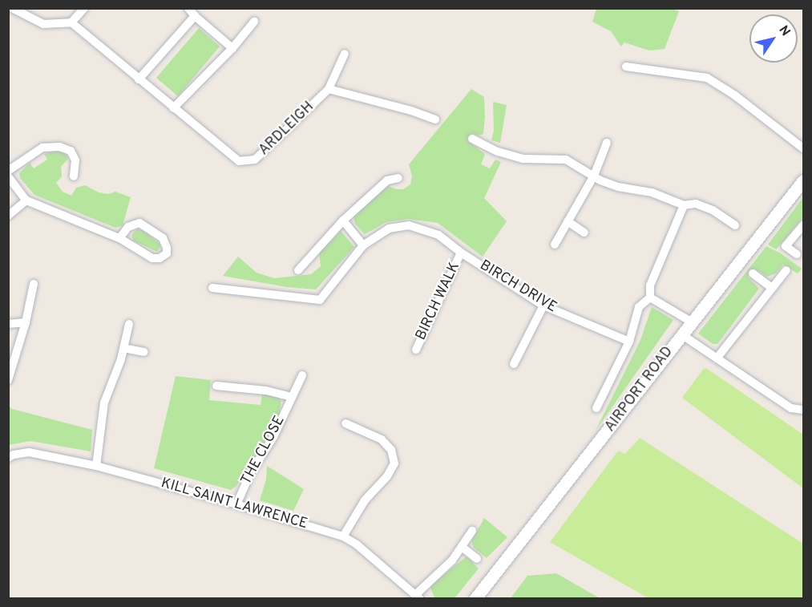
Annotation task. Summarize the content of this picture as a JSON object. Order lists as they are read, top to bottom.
{
  "streets": {
    "main road": ["AIRPORT ROAD"],
    "street": [
      "ARDLEIGH",
      "BIRCH DRIVE",
      "BIRCH WALK",
      "THE CLOSE",
      "KILL SAINT LAWRENCE"
    ]
  },
  "crossings": [
    ["BIRCH DRIVE", "BIRCH WALK"],
    ["THE CLOSE", "KILL SAINT LAWRENCE"]
  ],
  "north": "top right"
}
